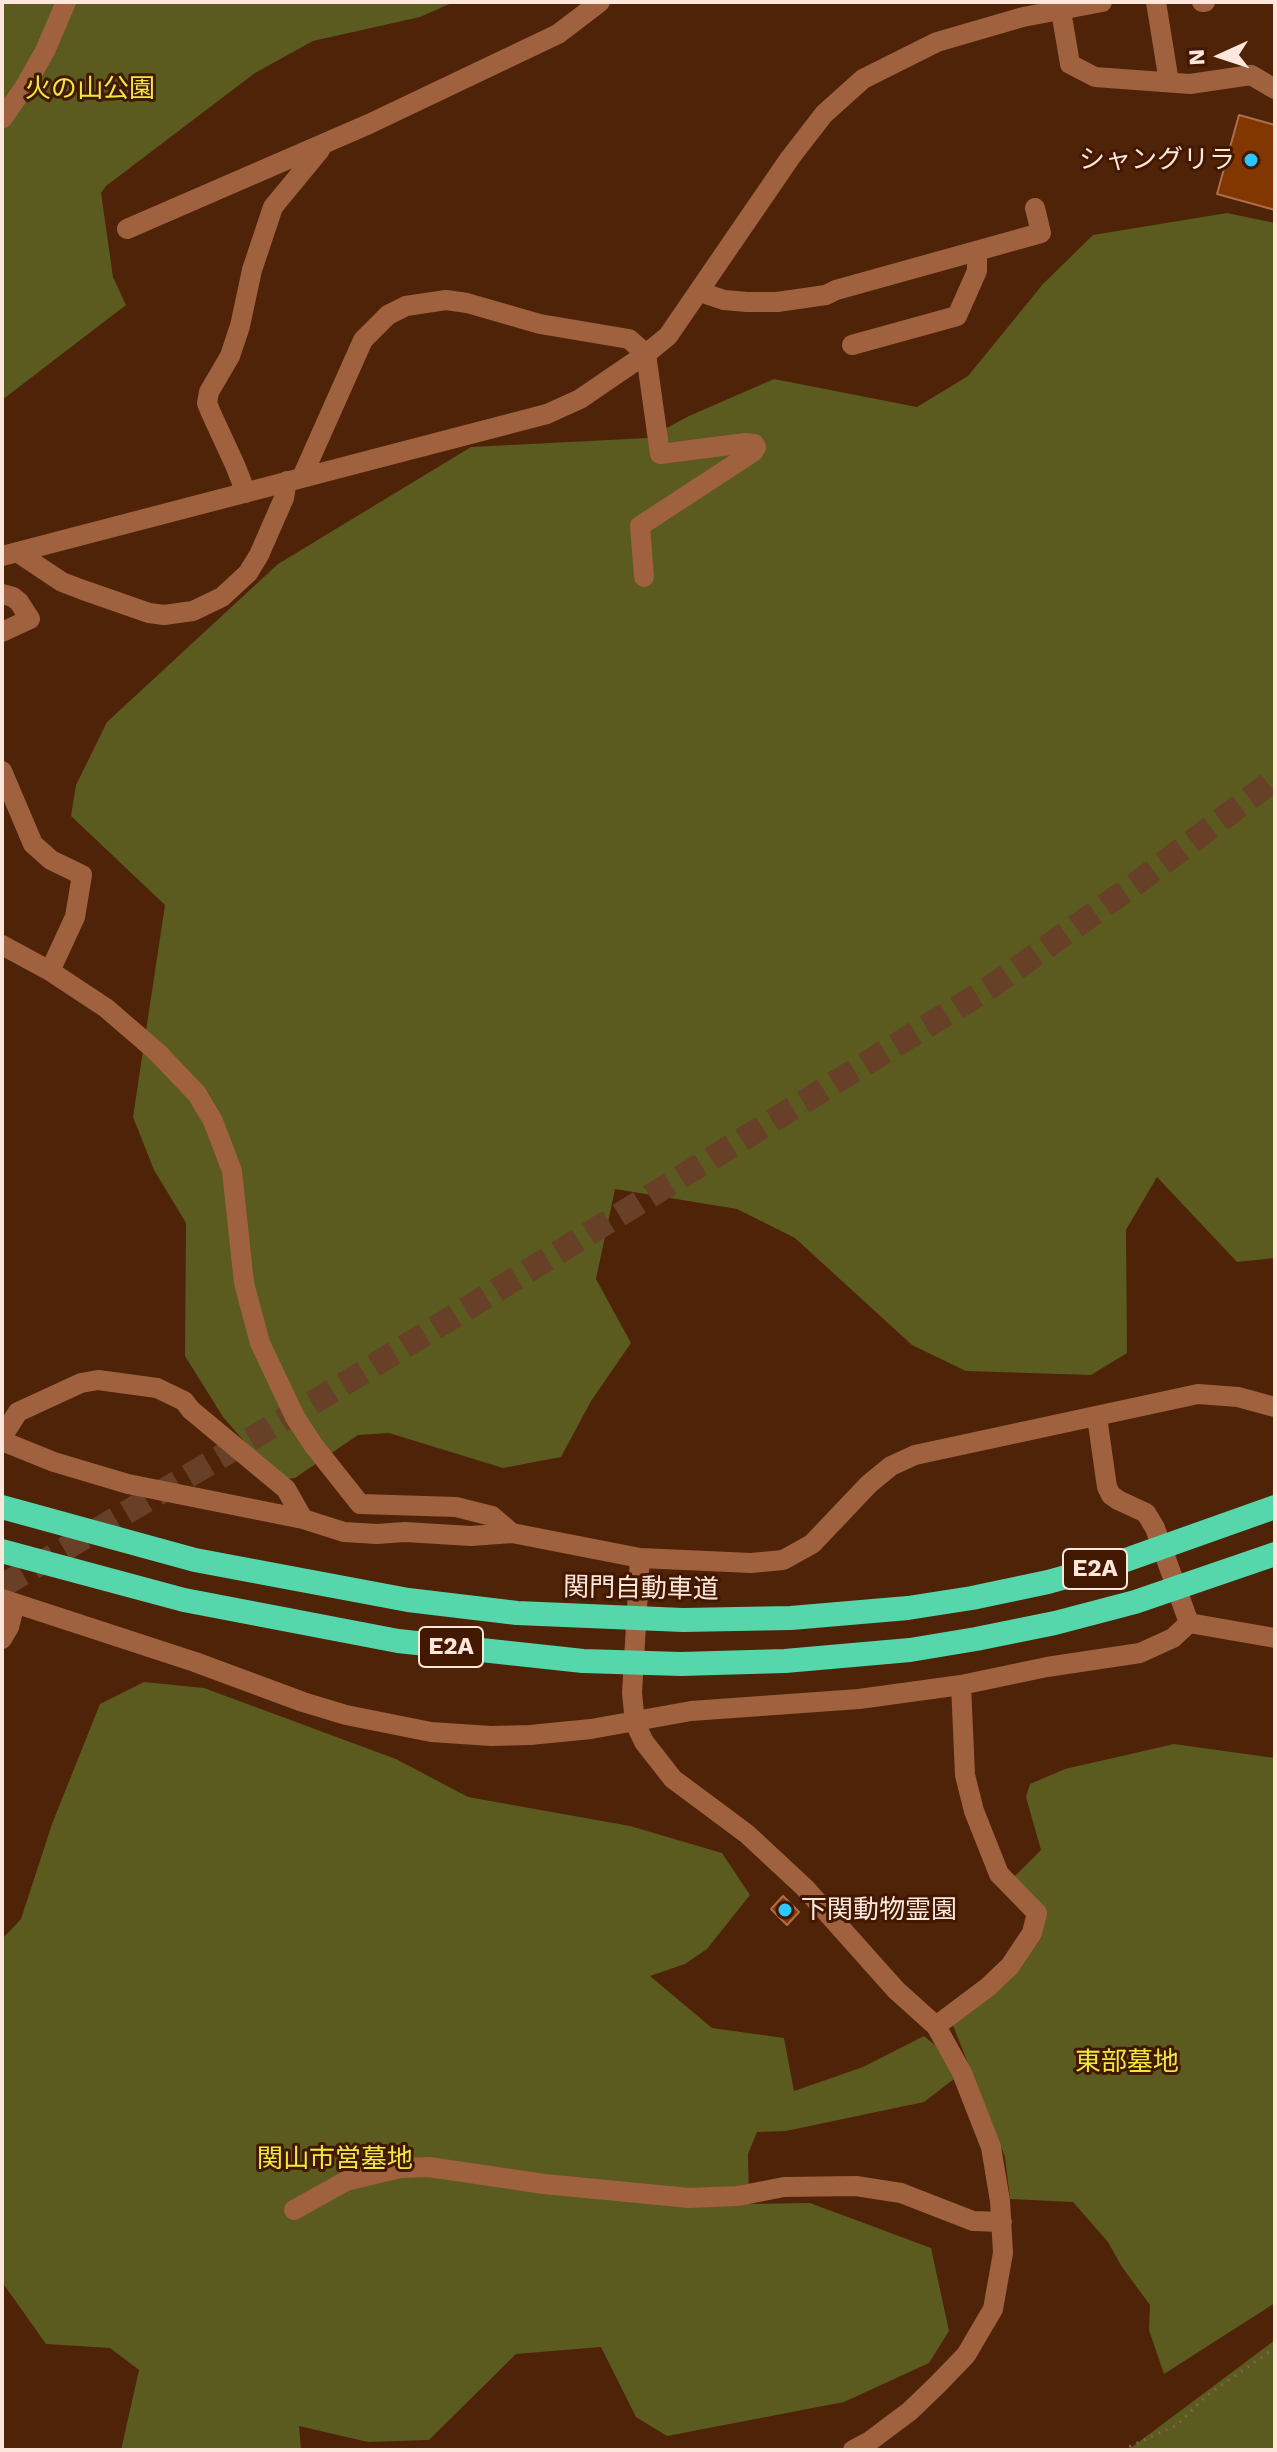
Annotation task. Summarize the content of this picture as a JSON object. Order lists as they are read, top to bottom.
{
  "streets": {
    "highway": ["E2A", "関門自動車道"]
  },
  "parks": ["火の山公園", "東部墓地", "関山市営墓地"],
  "places": ["シャングリラ", "下関動物霊園"],
  "north": "left"
}
